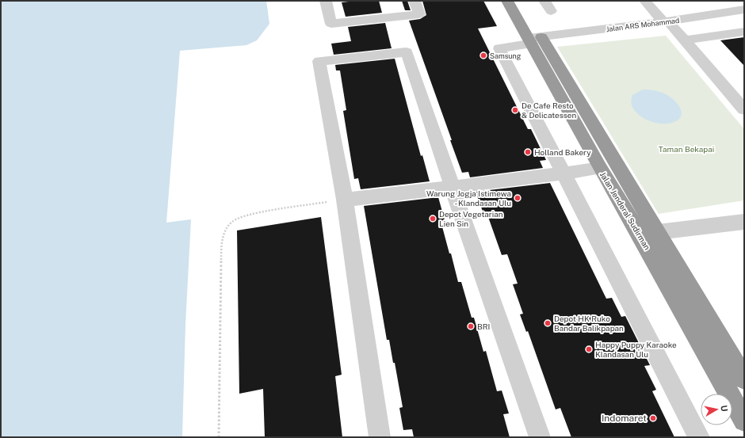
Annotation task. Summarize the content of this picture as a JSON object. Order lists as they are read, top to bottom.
{
  "streets": {
    "highway": ["Jalan Jenderal Sudirman"],
    "street": ["Jalan ARS Mohammad"]
  },
  "crossings": [
    ["Jalan ARS Mohammad", "Jalan Jenderal Sudirman"]
  ],
  "parks": ["Taman Bekapai"],
  "places": [
    "Samsung",
    "De Cafe Resto & Delicatessen",
    "Holland Bakery",
    "Warung Jogja Istimewa - Klandasan Ulu",
    "Depot Vegetarian Lien Sin",
    "Depot HK Ruko Bandar Balikpapan",
    "BRI",
    "Happy Puppy Karaoke Klandasan Ulu",
    "Indomaret"
  ],
  "north": "right"
}
